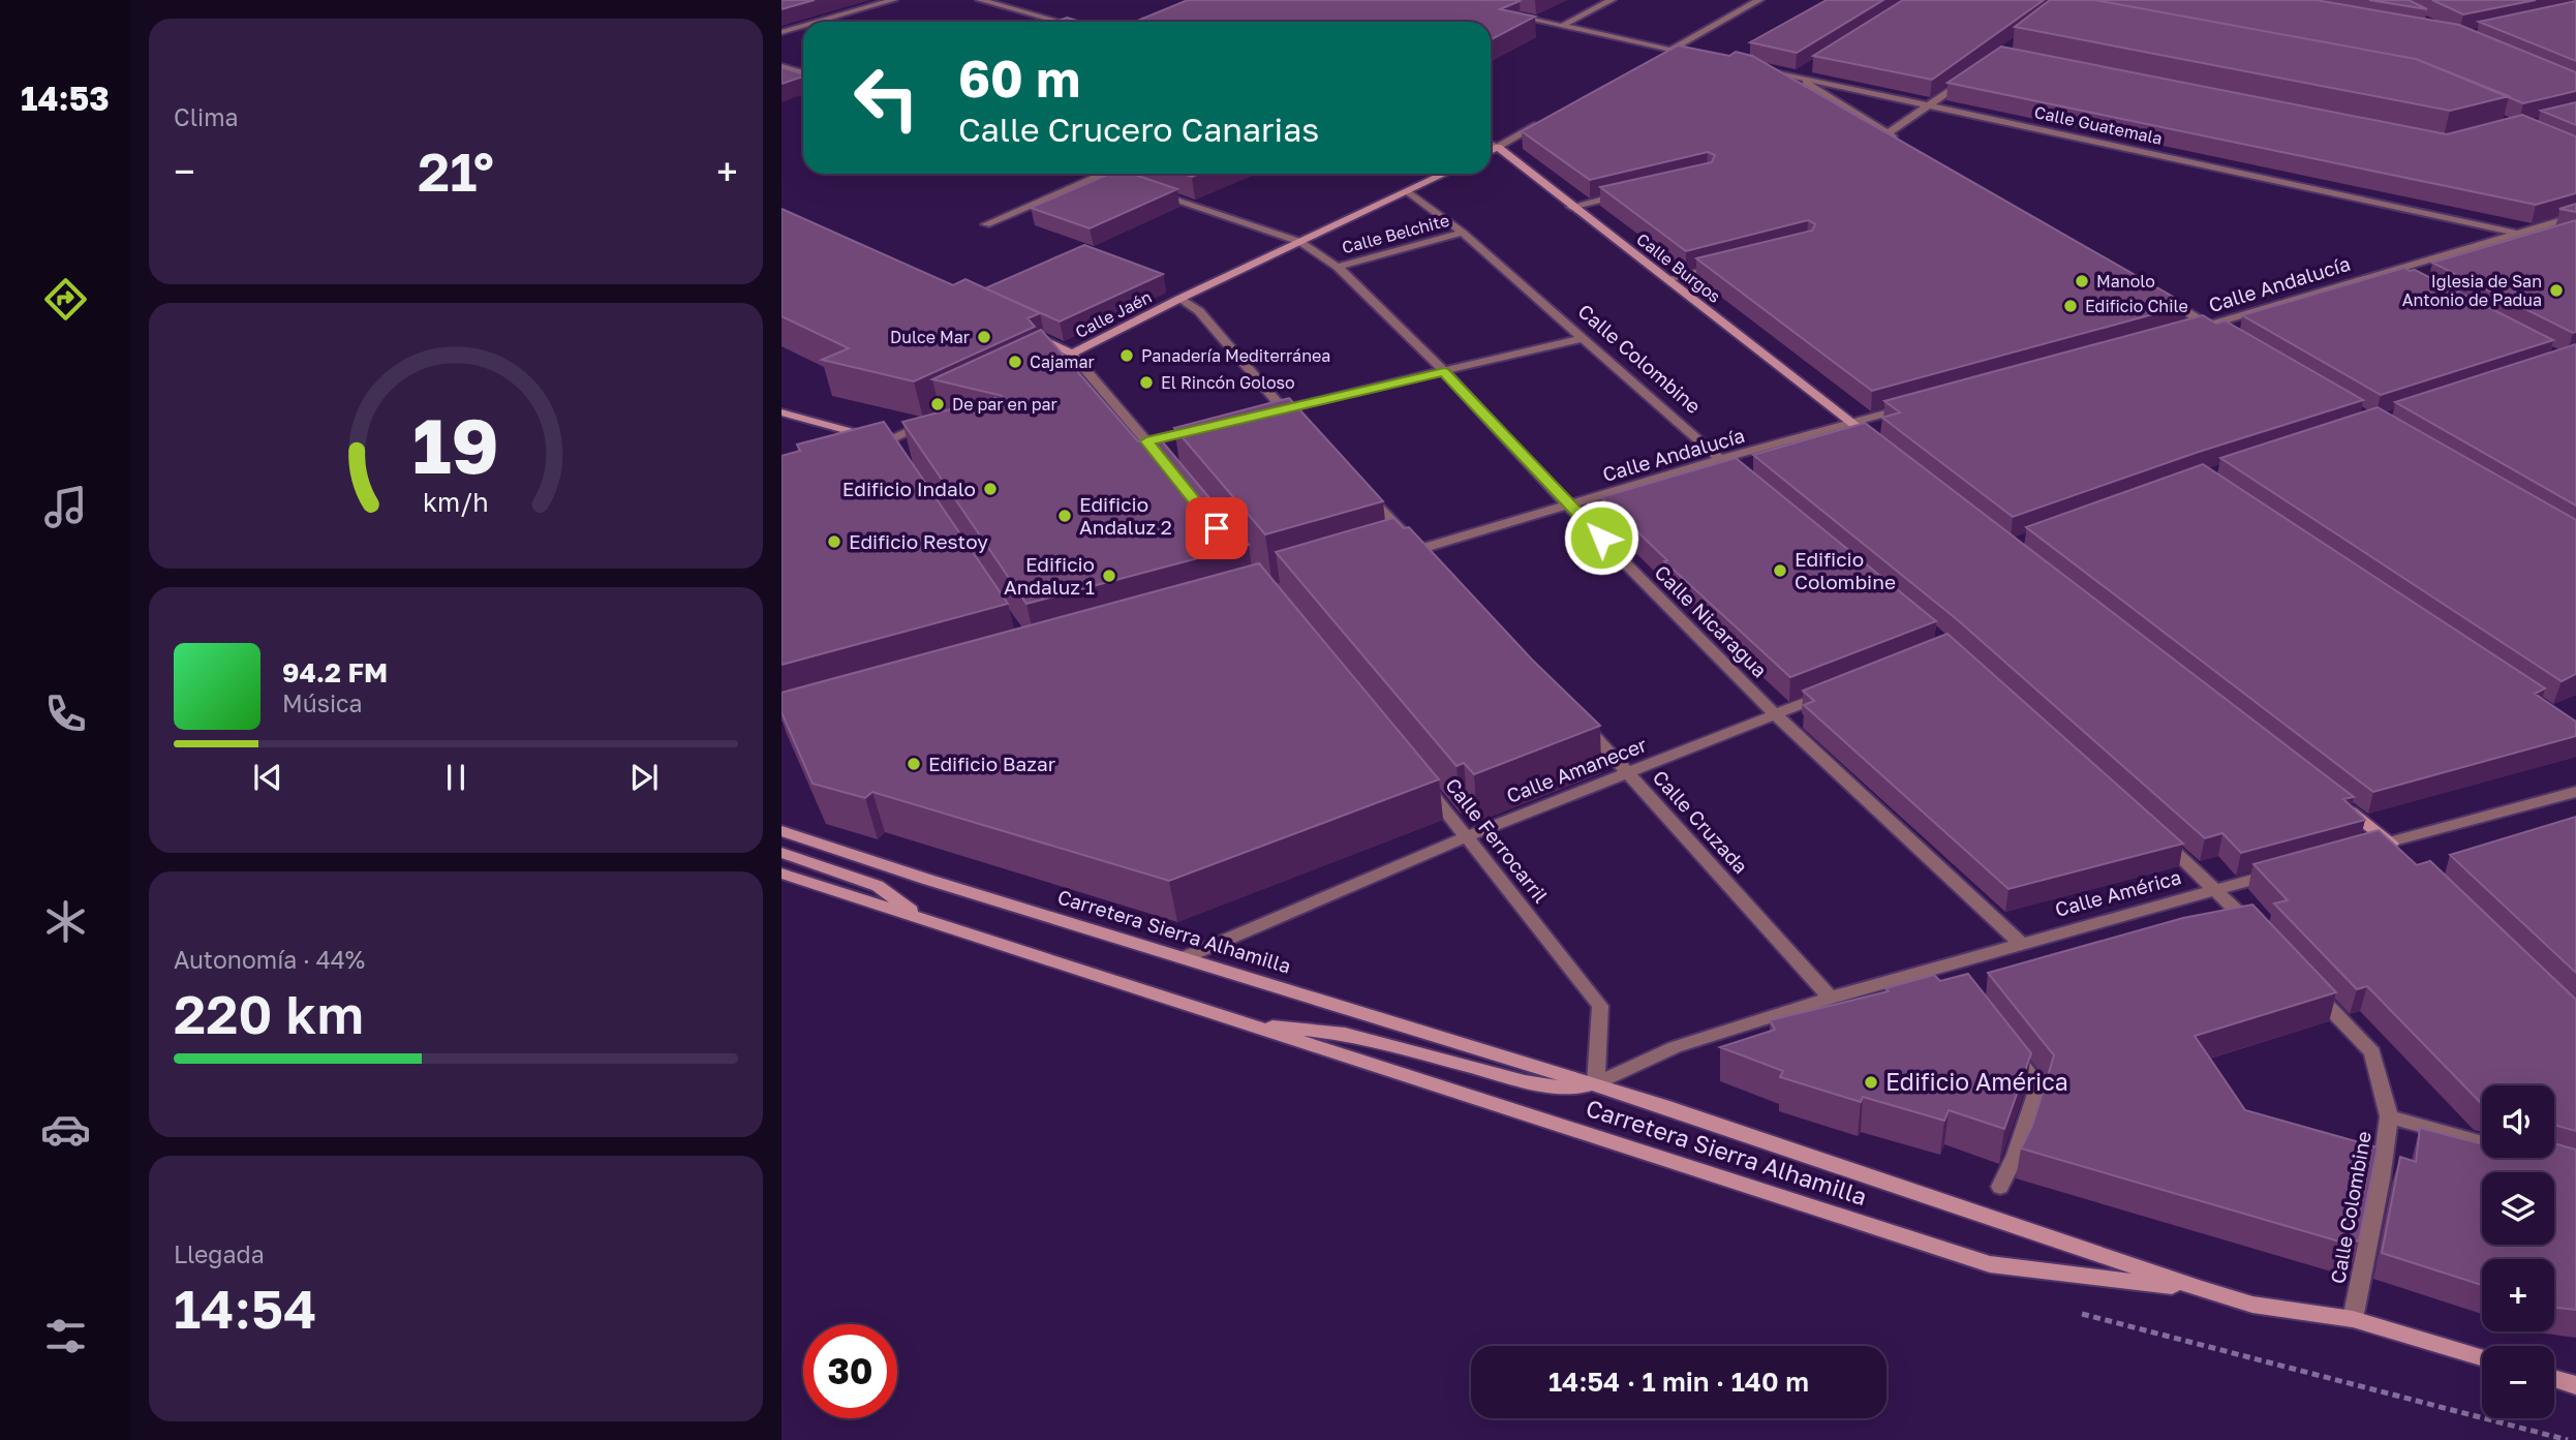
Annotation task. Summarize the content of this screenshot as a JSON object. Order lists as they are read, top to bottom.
{
  "streets": {
    "main road": ["Calle Burgos", "Calle Jaén", "Carretera Sierra Alhamilla"],
    "street": [
      "Calle Guatemala",
      "Calle Belchite",
      "Calle Andalucía",
      "Calle Colombine",
      "Calle Nicaragua",
      "Calle Amanecer",
      "Calle Cruzada",
      "Calle Ferrocarril",
      "Calle América"
    ]
  },
  "crossings": [
    ["Calle Guatemala", "Calle Andalucía"],
    ["Calle Belchite", "Calle Colombine"],
    ["Calle Belchite", "Calle Nicaragua"],
    ["Calle Burgos", "Calle Andalucía"],
    ["Calle Andalucía", "Calle Colombine"],
    ["Calle Andalucía", "Calle Nicaragua"],
    ["Calle Jaén", "Calle Colombine"],
    ["Calle Jaén", "Calle Nicaragua"],
    ["Calle Colombine", "Carretera Sierra Alhamilla"],
    ["Calle Nicaragua", "Calle Amanecer"],
    ["Calle Nicaragua", "Calle América"],
    ["Calle Amanecer", "Calle Cruzada"],
    ["Calle Amanecer", "Calle Ferrocarril"],
    ["Calle Amanecer", "Carretera Sierra Alhamilla"],
    ["Calle Cruzada", "Calle América"],
    ["Calle Ferrocarril", "Carretera Sierra Alhamilla"],
    ["Calle América", "Carretera Sierra Alhamilla"]
  ],
  "places": [
    "Manolo",
    "Iglesia de San Antonio de Padua",
    "Edificio Chile",
    "Dulce Mar",
    "Panadería Mediterránea",
    "Cajamar",
    "El Rincón Goloso",
    "De par en par",
    "Edificio Indalo",
    "Edificio Andaluz 2",
    "Edificio Restoy",
    "Edificio Colombine",
    "Edificio Andaluz 1",
    "Edificio Bazar",
    "Edificio América"
  ],
  "page": {
    "tabs": "14:53",
    "tile": [
      "Clima",
      ["Autonomía · 44%", "220 km"],
      ["Llegada", "14:54"]
    ],
    "turn": ["60 m", "Calle Crucero Canarias"],
    "heat": ["−", "21°", "+"],
    "song": ["94.2 FM", "Música"],
    "map_buttons": ["+", "−"],
    "limit": "30",
    "trip": "14:54 · 1 min · 140 m",
    "gauge": ["19", "km/h"]
  }
}
